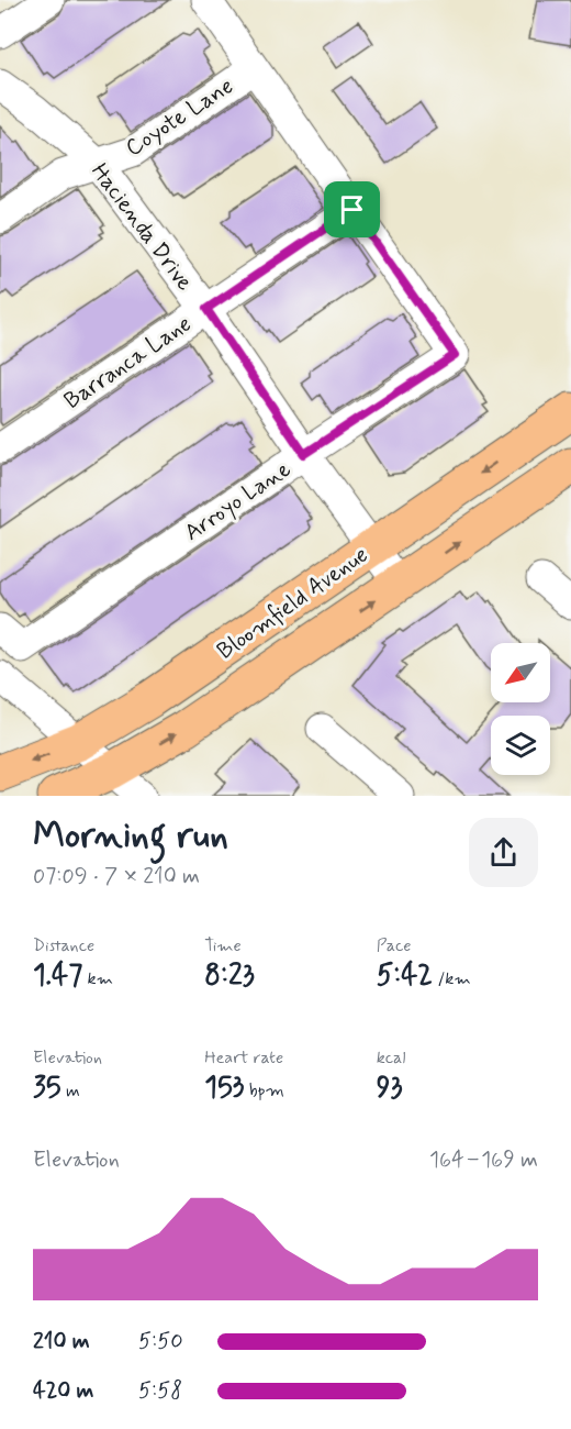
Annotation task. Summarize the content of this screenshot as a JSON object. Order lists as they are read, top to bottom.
{
  "streets": {
    "main road": ["Bloomfield Avenue"],
    "street": [
      "Coyote Lane",
      "Hacienda Drive",
      "Barranca Lane",
      "Arroyo Lane"
    ]
  },
  "crossings": [
    ["Coyote Lane", "Hacienda Drive"],
    ["Hacienda Drive", "Barranca Lane"],
    ["Hacienda Drive", "Arroyo Lane"],
    ["Hacienda Drive", "Bloomfield Avenue"],
    ["Barranca Lane", "Arroyo Lane"]
  ],
  "north": "bottom left",
  "page": {
    "heading": ["Morning run", "07:09 · 7 × 210 m"],
    "stats": [
      ["Distance", "1.47 km"],
      ["Time", "8:23"],
      ["Pace", "5:42 /km"],
      ["Elevation", "35 m"],
      ["Heart rate", "153 bpm"],
      ["kcal", "93"]
    ],
    "chart": ["Elevation", "164–169 m"],
    "list": [
      {
        "name": "210 m",
        "note": "5:50"
      },
      {
        "name": "420 m",
        "note": "5:58"
      }
    ]
  }
}
